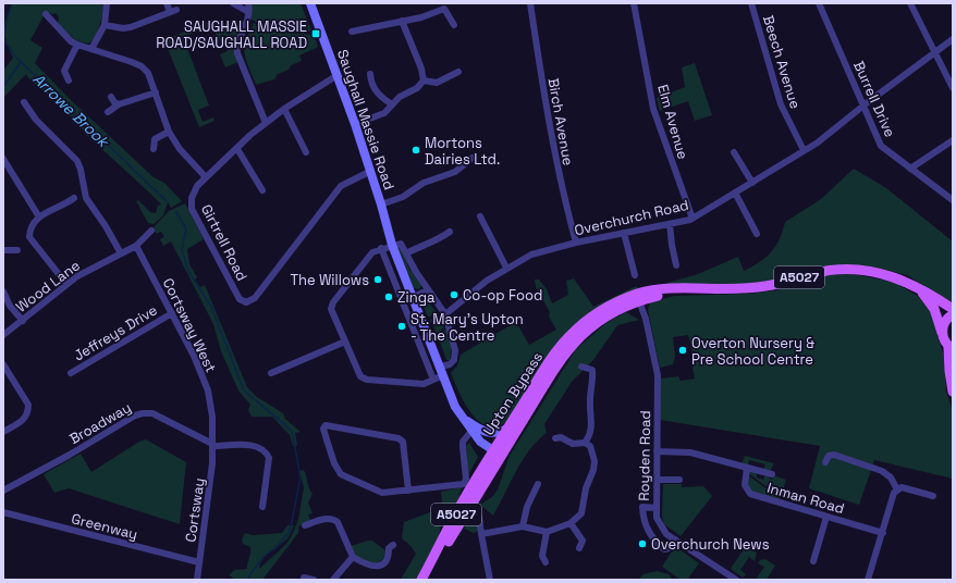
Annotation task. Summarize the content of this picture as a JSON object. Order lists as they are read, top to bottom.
{
  "streets": {
    "main road": ["Saughall Massie Road", "A5027", "Upton Bypass"],
    "street": [
      "Beech Avenue",
      "Burrell Drive",
      "Birch Avenue",
      "Elm Avenue",
      "Overchurch Road",
      "Girtrell Road",
      "Wood Lane",
      "Cortsway West",
      "Jeffreys Drive",
      "Broadway",
      "Royden Road",
      "Inman Road",
      "Cortsway",
      "Greenway"
    ]
  },
  "crossings": [
    ["Beech Avenue", "Overchurch Road"],
    ["Burrell Drive", "Overchurch Road"],
    ["Saughall Massie Road", "Girtrell Road"],
    ["Saughall Massie Road", "Upton Bypass"],
    ["Birch Avenue", "Overchurch Road"],
    ["Elm Avenue", "Overchurch Road"],
    ["Wood Lane", "Cortsway West"],
    ["Cortsway West", "Jeffreys Drive"],
    ["Cortsway West", "Broadway"],
    ["Cortsway West", "Cortsway"],
    ["Upton Bypass", "Royden Road"],
    ["Broadway", "Cortsway"],
    ["Royden Road", "Inman Road"],
    ["Cortsway", "Greenway"]
  ],
  "water": ["Arrowe Brook"],
  "places": {
    "transit": ["SAUGHALL MASSIE ROAD/SAUGHALL ROAD"],
    "other": [
      "Mortons Dairies Ltd.",
      "The Willows",
      "Co-op Food",
      "Zinga",
      "St. Mary's Upton - The Centre",
      "Overton Nursery & Pre School Centre",
      "Overchurch News"
    ]
  }
}
